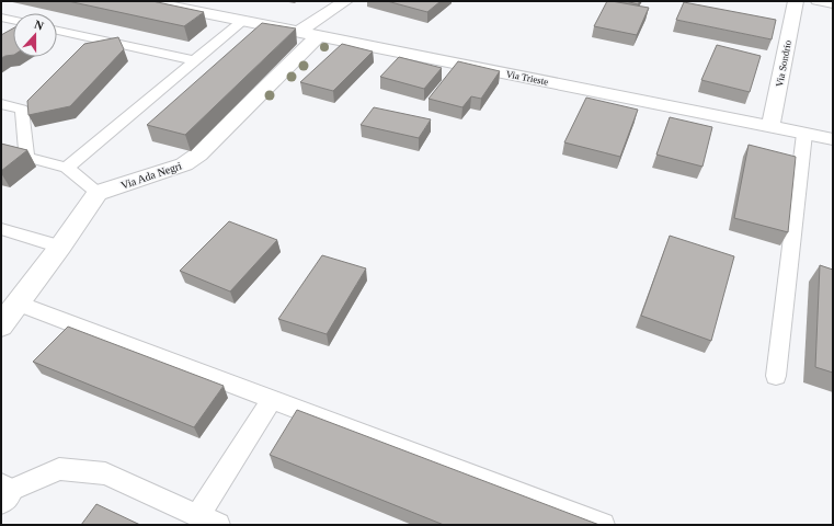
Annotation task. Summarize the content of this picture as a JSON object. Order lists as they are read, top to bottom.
{
  "streets": {
    "street": ["Via Sondrio", "Via Trieste", "Via Ada Negri"]
  },
  "crossings": [
    ["Via Sondrio", "Via Trieste"],
    ["Via Trieste", "Via Ada Negri"]
  ],
  "north": "top"
}
